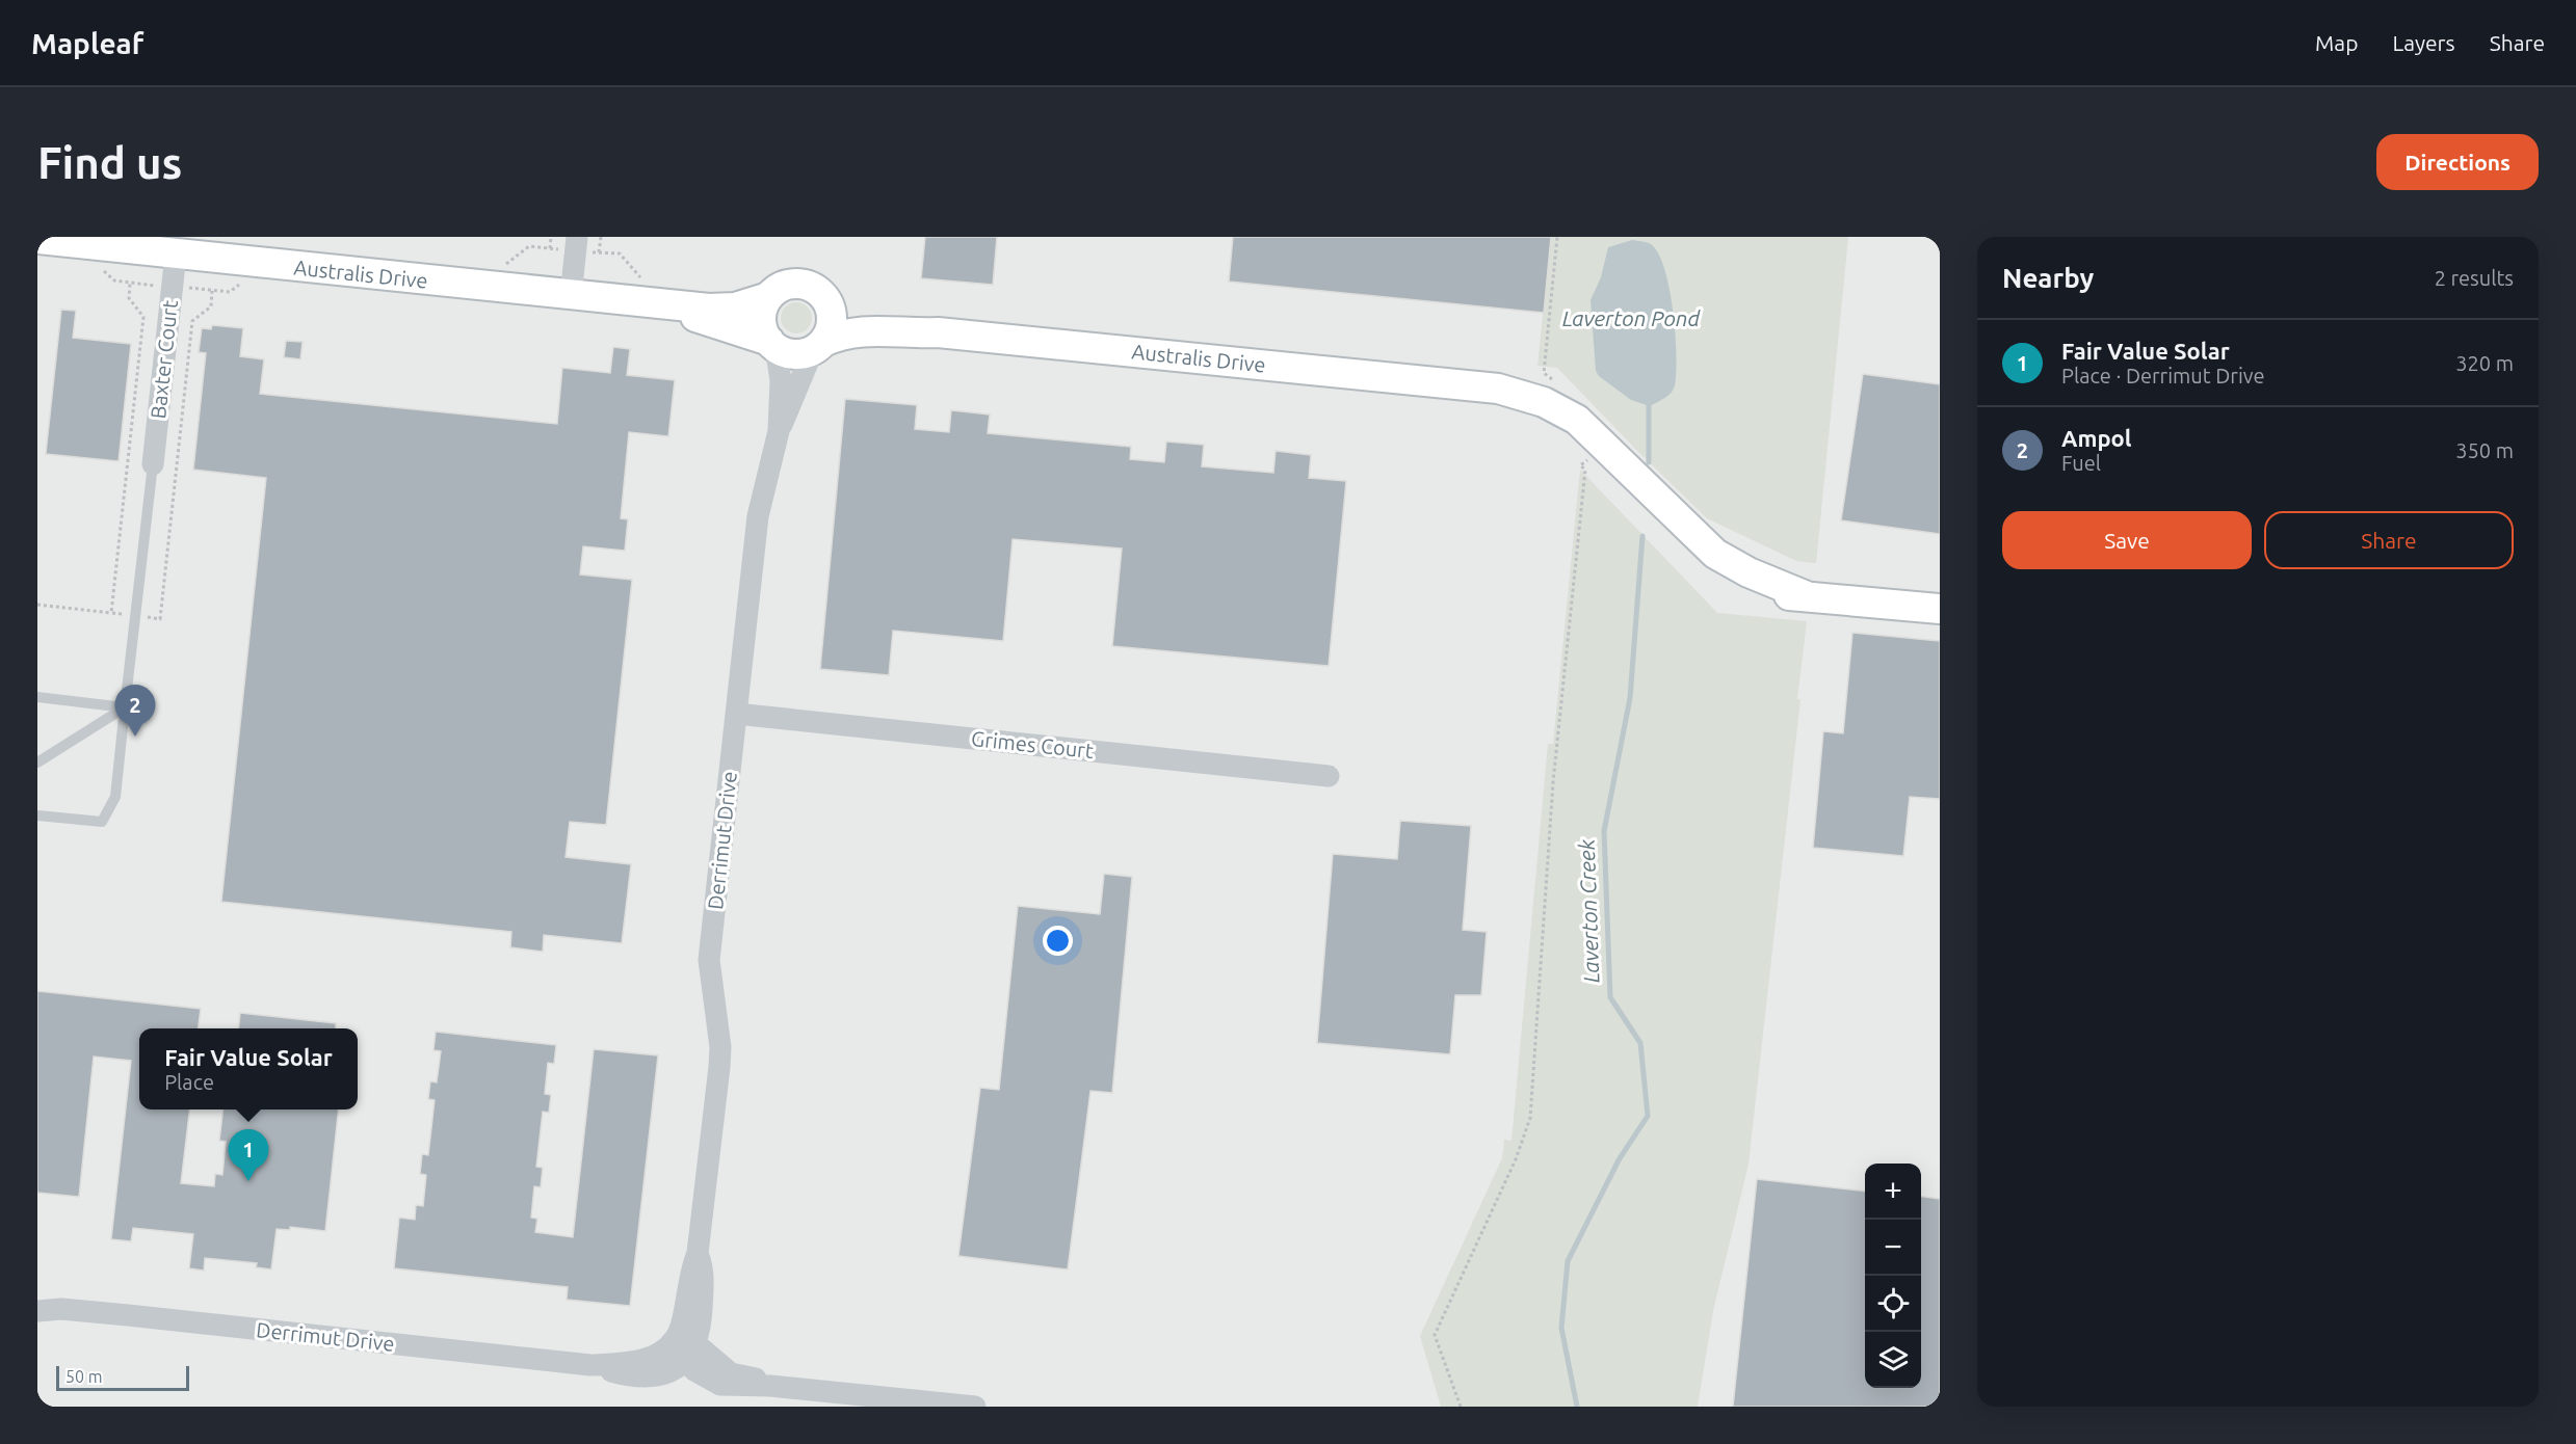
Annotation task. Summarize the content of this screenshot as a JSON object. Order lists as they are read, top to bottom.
{
  "streets": {
    "street": [
      "Australis Drive",
      "Baxter Court",
      "Grimes Court",
      "Derrimut Drive"
    ]
  },
  "crossings": [
    ["Australis Drive", "Baxter Court"],
    ["Australis Drive", "Derrimut Drive"],
    ["Grimes Court", "Derrimut Drive"]
  ],
  "water": ["Laverton Pond", "Laverton Creek"],
  "scale_bar": "50 m",
  "page": {
    "header": "Mapleaf",
    "nav": ["Map", "Layers", "Share"],
    "buttons": [
      "Directions",
      ["Save", "Share"]
    ],
    "title": "Find us",
    "heading": ["Nearby", "2 results"],
    "list": [
      {
        "mark": "1",
        "name": "Fair Value Solar",
        "note": "Place · Derrimut Drive",
        "value": "320 m"
      },
      {
        "mark": "2",
        "name": "Ampol",
        "note": "Fuel",
        "value": "350 m"
      }
    ],
    "pins": ["2", "1"],
    "popup": ["Fair Value Solar", "Place"],
    "map_buttons": ["+", "−"],
    "scale": "50 m"
  }
}
